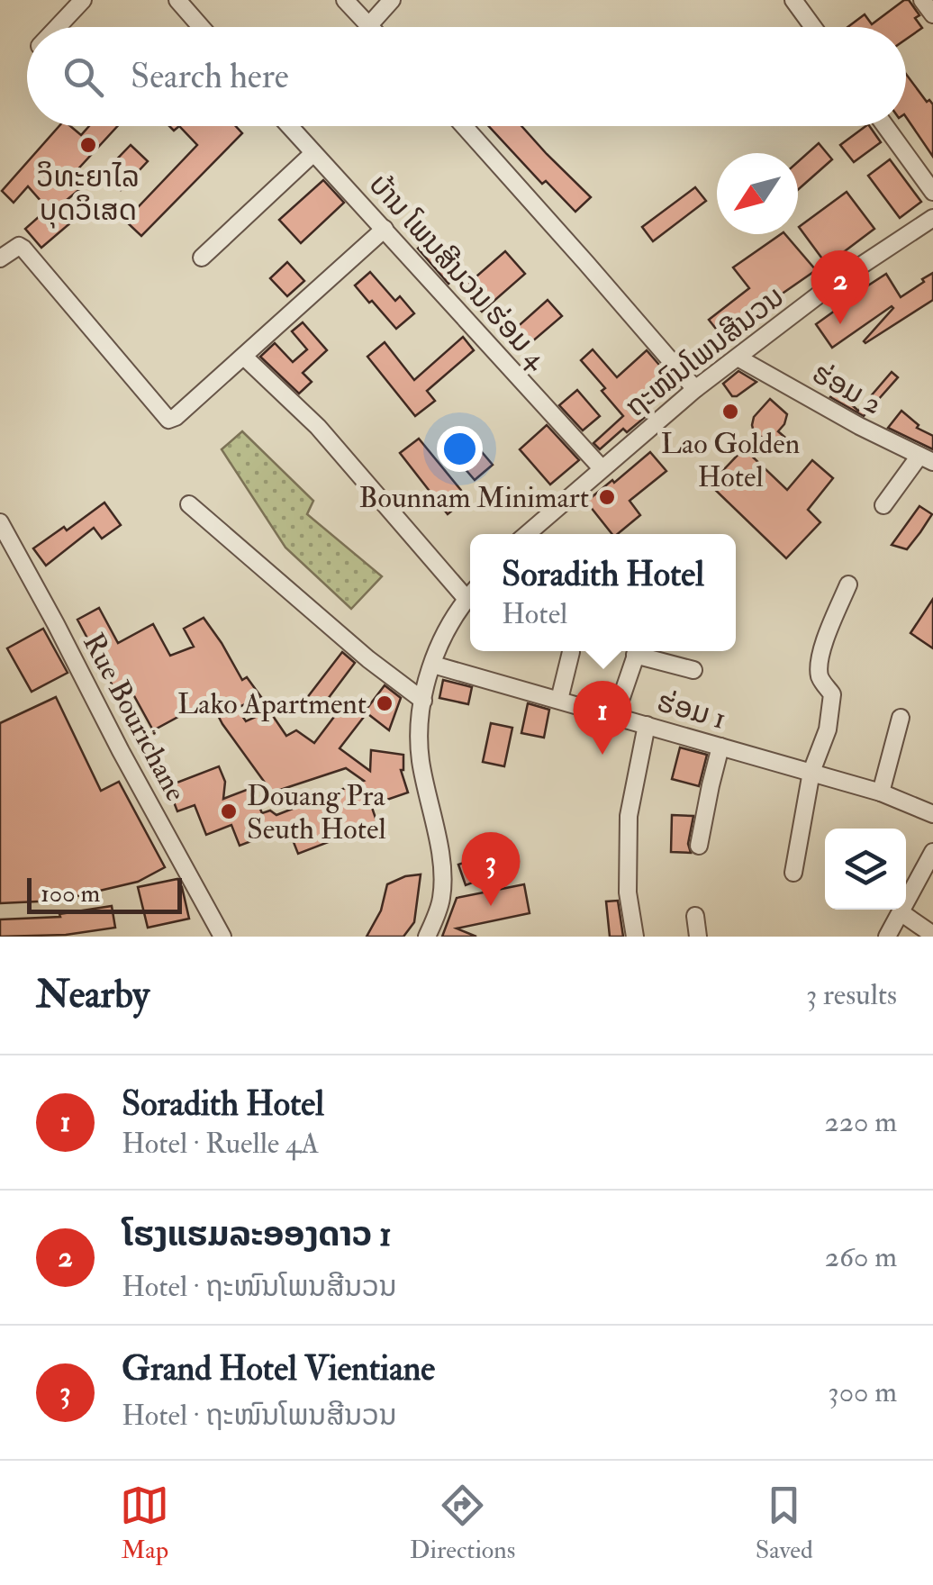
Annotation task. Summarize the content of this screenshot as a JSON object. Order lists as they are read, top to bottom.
{
  "streets": {
    "street": [
      "ບ້ານ ໂພນສີນວນ ຮ່ອມ 4",
      "ຖະໜົນໂພນສີນວນ",
      "ຮ່ອມ 2",
      "ຮ່ອມ 1",
      "Rue Bourichane"
    ]
  },
  "crossings": [
    ["ບ້ານ ໂພນສີນວນ ຮ່ອມ 4", "ຖະໜົນໂພນສີນວນ"],
    ["ຖະໜົນໂພນສີນວນ", "ຮ່ອມ 2"]
  ],
  "places": [
    "ວິທະຍາໄລ ບຸດວິເສດ",
    "Lao Golden Hotel",
    "Bounnam Minimart",
    "Lako Apartment",
    "Douang Pra Seuth Hotel"
  ],
  "scale_bar": "100 m",
  "north": "bottom left",
  "page": {
    "search": "Search here",
    "pins": ["2", "1", "3"],
    "popup": ["Soradith Hotel", "Hotel"],
    "scale": "100 m",
    "heading": ["Nearby", "3 results"],
    "list": [
      {
        "mark": "1",
        "name": "Soradith Hotel",
        "note": "Hotel · Ruelle 4A",
        "value": "220 m"
      },
      {
        "mark": "2",
        "name": "ໂຮງແຮມລະອອງດາວ 1",
        "note": "Hotel · ຖະໜົນໂພນສີນວນ",
        "value": "260 m"
      },
      {
        "mark": "3",
        "name": "Grand Hotel Vientiane",
        "note": "Hotel · ຖະໜົນໂພນສີນວນ",
        "value": "300 m"
      }
    ],
    "nav": ["Map", "Directions", "Saved"]
  }
}
